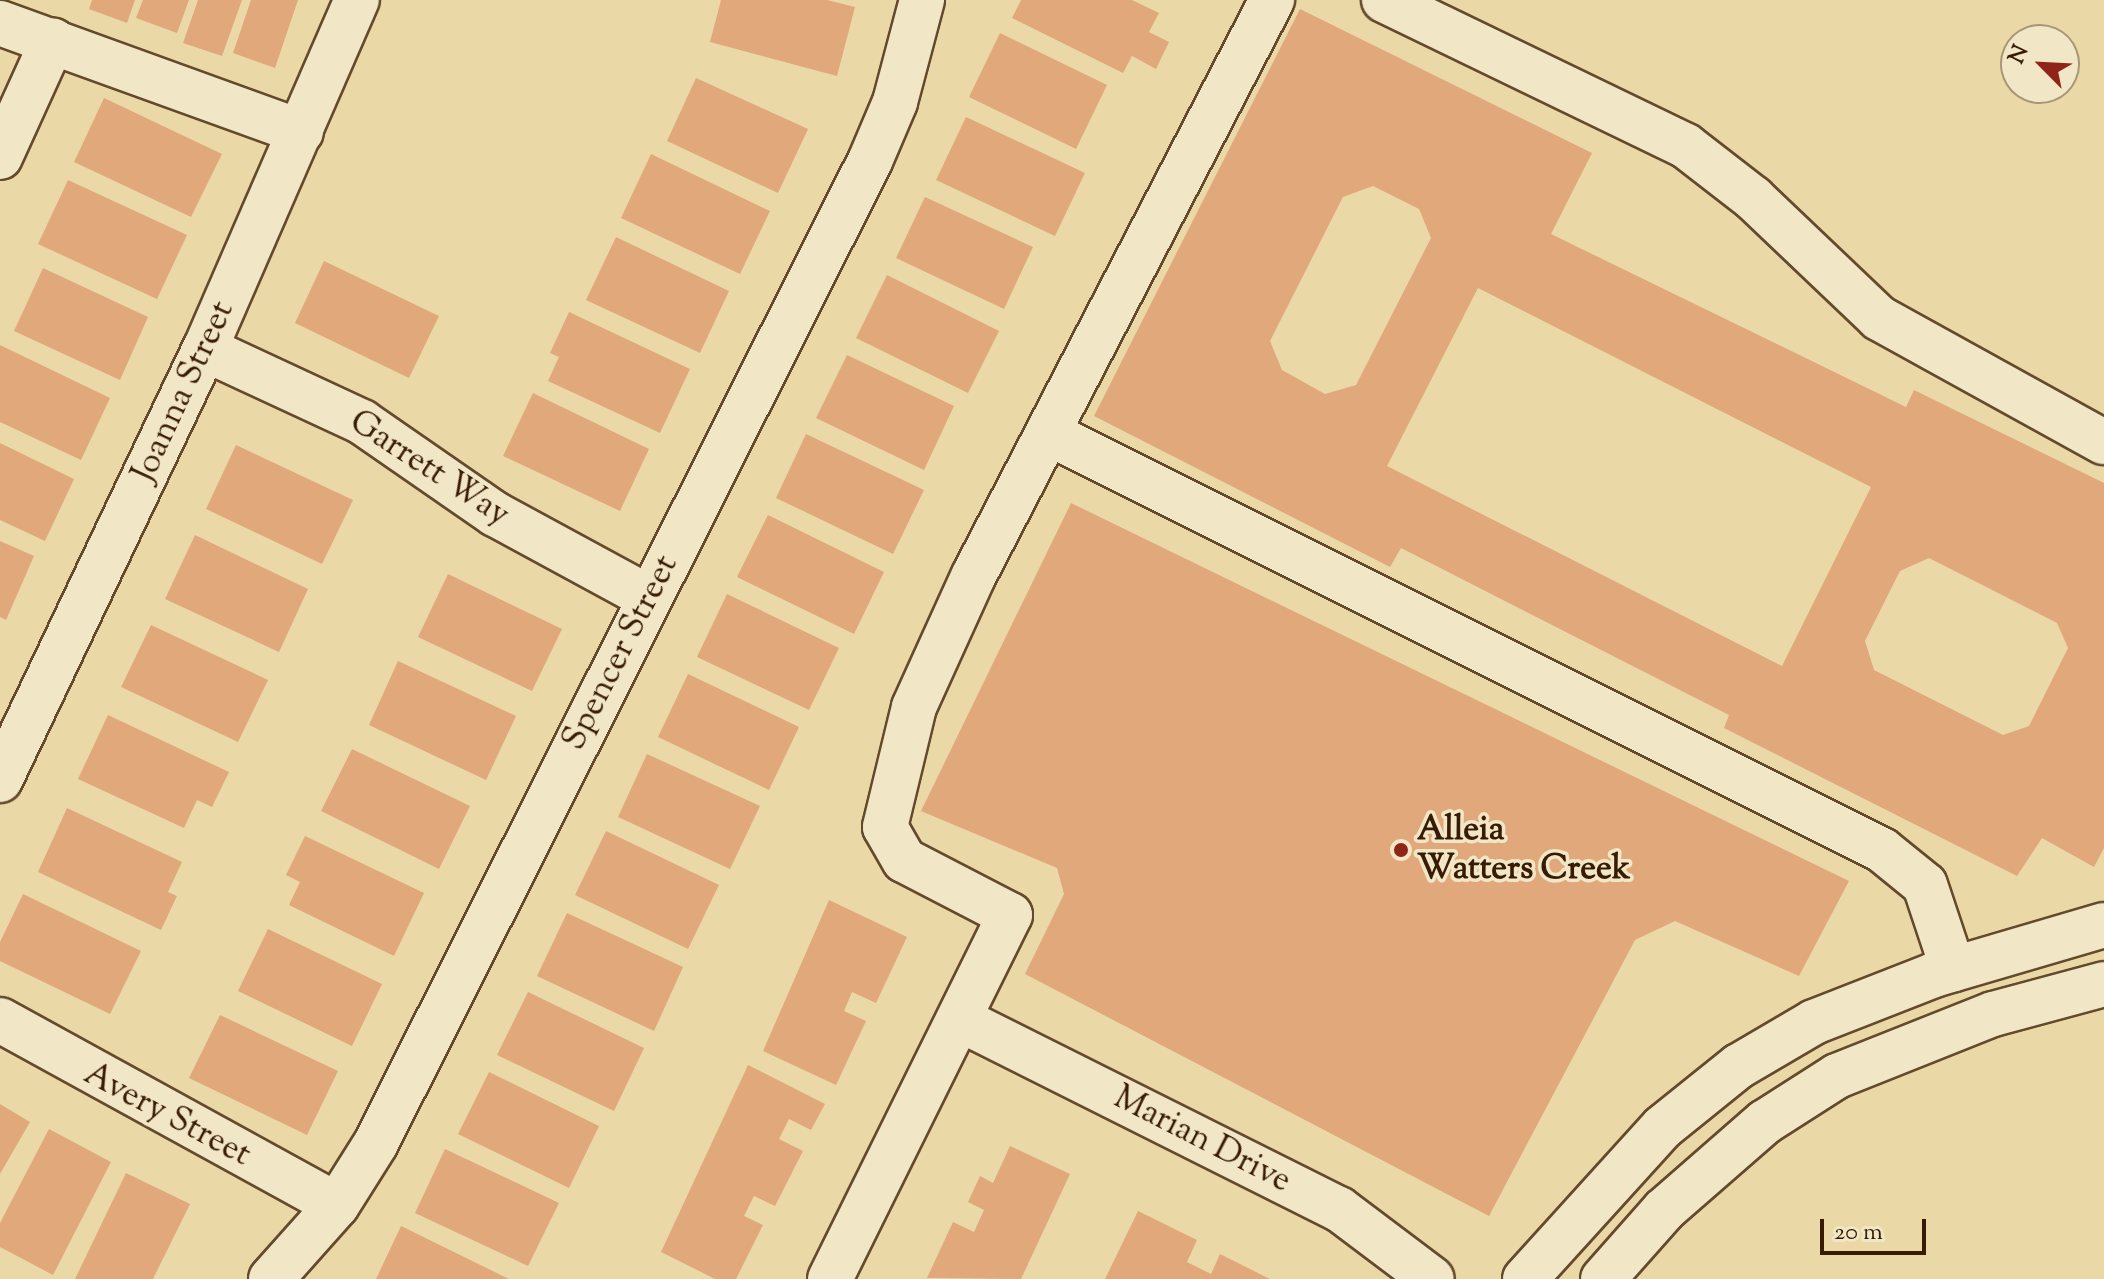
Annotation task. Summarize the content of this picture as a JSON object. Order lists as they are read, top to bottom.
{
  "streets": {
    "street": [
      "Joanna Street",
      "Garrett Way",
      "Spencer Street",
      "Avery Street",
      "Marian Drive"
    ]
  },
  "crossings": [
    ["Joanna Street", "Garrett Way"],
    ["Garrett Way", "Spencer Street"],
    ["Spencer Street", "Avery Street"]
  ],
  "places": ["Alleia Watters Creek"],
  "scale_bar": "20 m",
  "north": "top left"
}
